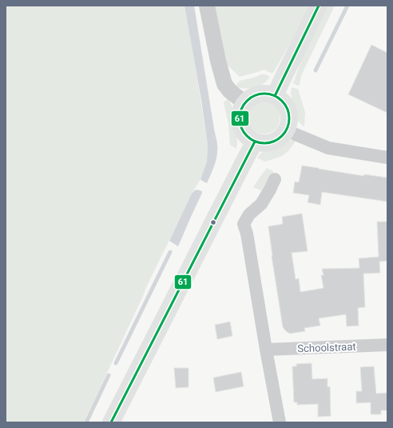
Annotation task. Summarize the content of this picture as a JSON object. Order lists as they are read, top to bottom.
{
  "streets": {
    "street": ["Schoolstraat"]
  },
  "lines": ["transit line 61"]
}
